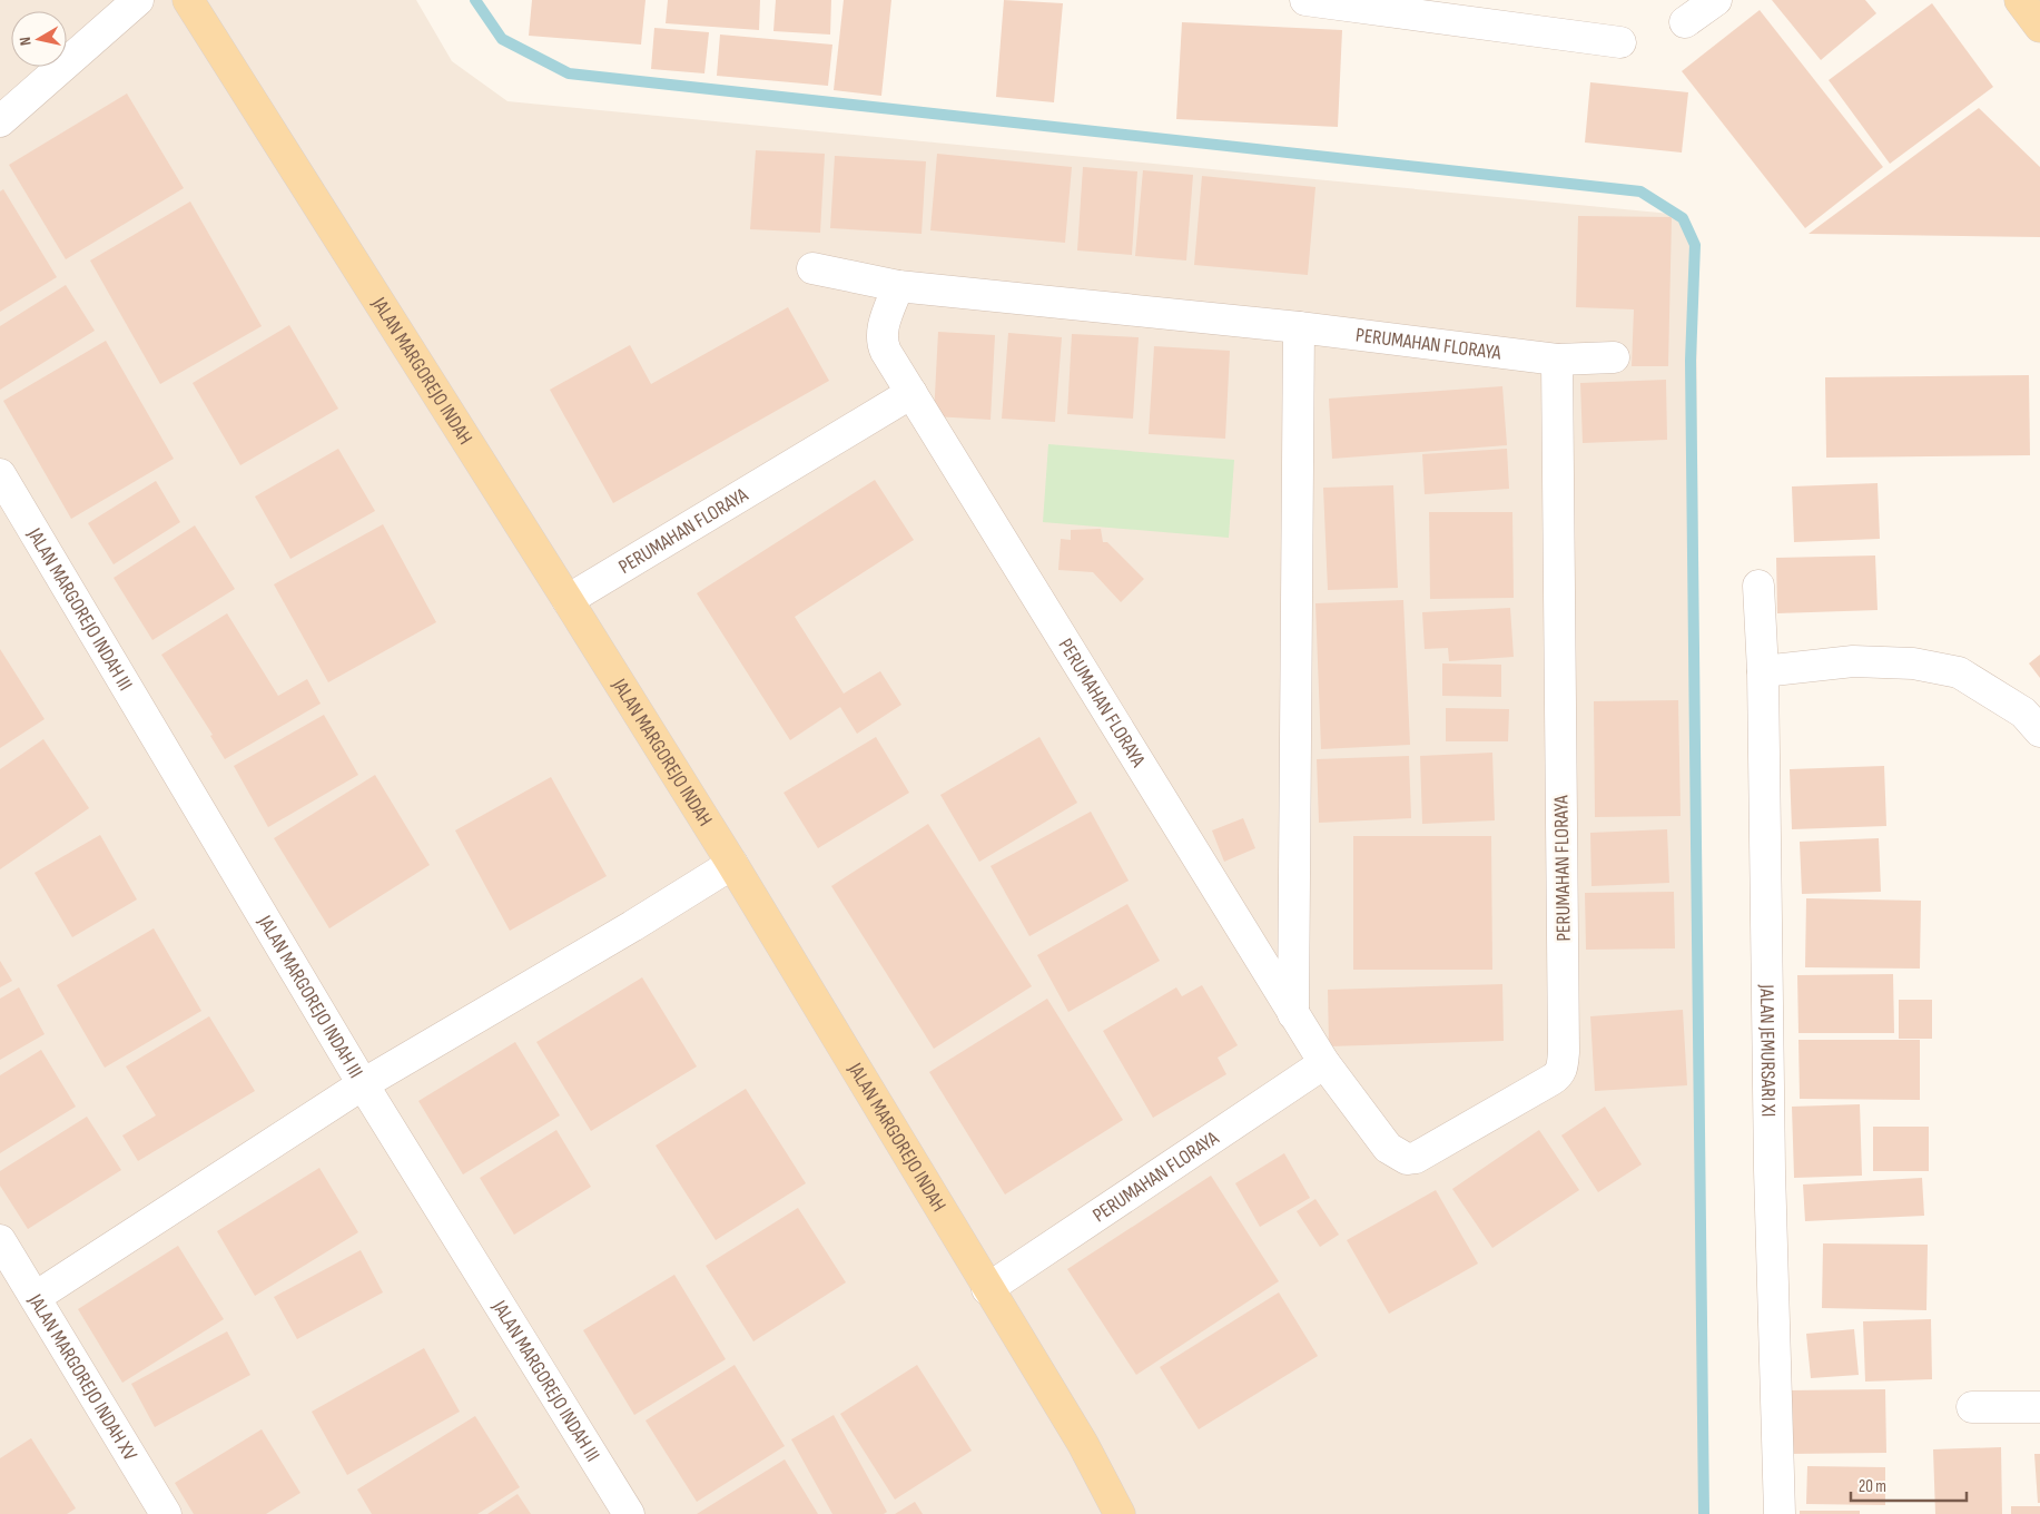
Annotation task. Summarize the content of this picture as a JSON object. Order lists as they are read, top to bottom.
{
  "streets": {
    "main road": ["JALAN MARGOREJO INDAH"],
    "street": [
      "PERUMAHAN FLORAYA",
      "JALAN MARGOREJO INDAH III",
      "JALAN JEMURSARI XI",
      "JALAN MARGOREJO INDAH XV"
    ]
  },
  "crossings": [
    ["PERUMAHAN FLORAYA", "JALAN MARGOREJO INDAH"]
  ],
  "scale_bar": "20 m",
  "north": "left"
}
